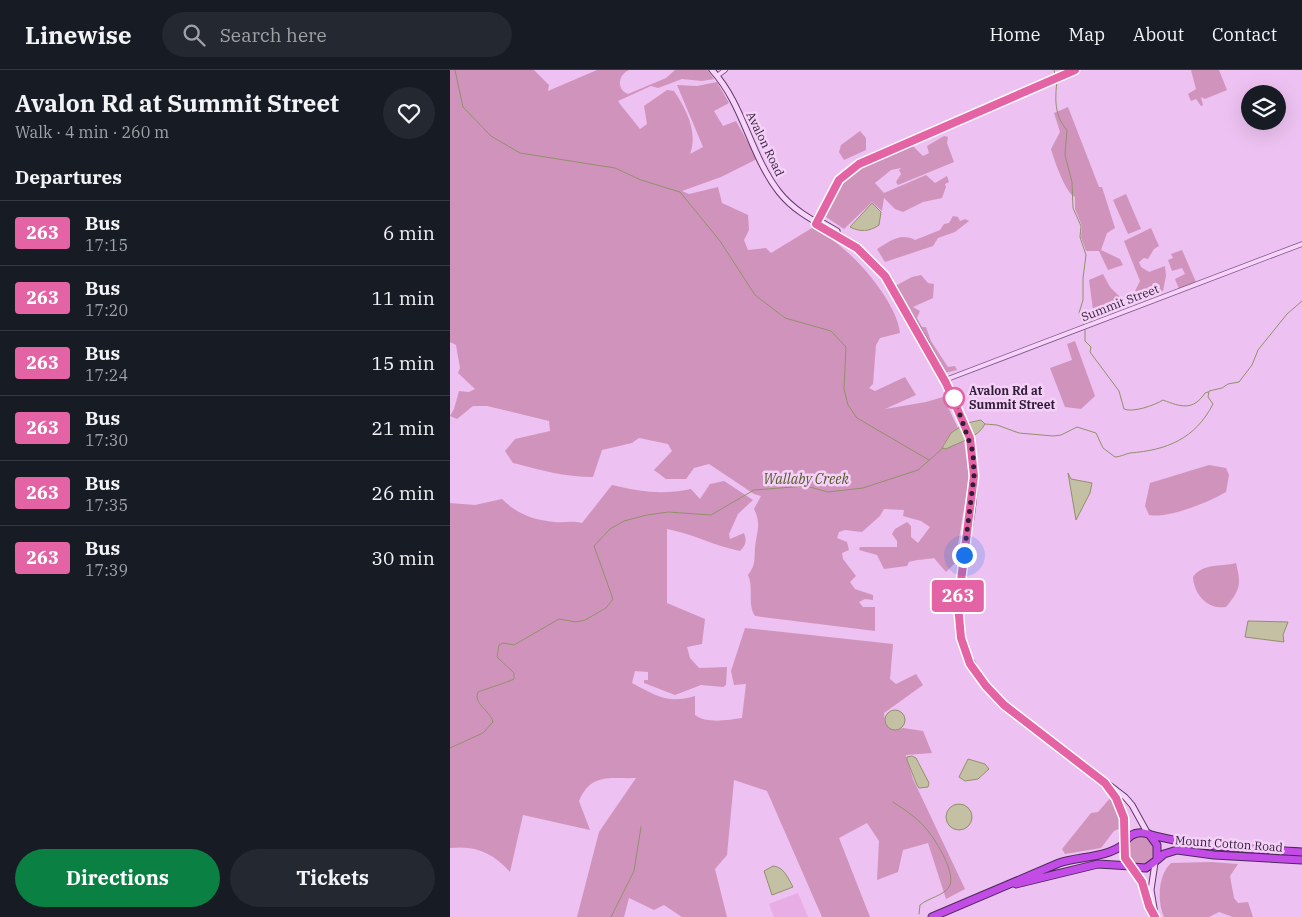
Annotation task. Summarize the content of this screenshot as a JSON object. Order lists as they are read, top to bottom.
{
  "streets": {
    "highway": ["Mount Cotton Road"],
    "street": ["Avalon Road", "Summit Street"]
  },
  "crossings": [
    ["Avalon Road", "Summit Street"]
  ],
  "water": ["Wallaby Creek"],
  "places": ["Avalon Rd at Summit Street"],
  "lines": ["bus line 263"],
  "page": {
    "header": "Linewise",
    "search": "Search here",
    "nav": [
      "Home",
      "Map",
      "About",
      "Contact"
    ],
    "heading": [
      ["Avalon Rd at Summit Street", "Walk · 4 min · 260 m"],
      "Departures"
    ],
    "on_map": "263",
    "list": [
      {
        "mark": "263",
        "name": "Bus",
        "note": "17:15",
        "value": "6 min"
      },
      {
        "mark": "263",
        "name": "Bus",
        "note": "17:20",
        "value": "11 min"
      },
      {
        "mark": "263",
        "name": "Bus",
        "note": "17:24",
        "value": "15 min"
      },
      {
        "mark": "263",
        "name": "Bus",
        "note": "17:30",
        "value": "21 min"
      },
      {
        "mark": "263",
        "name": "Bus",
        "note": "17:35",
        "value": "26 min"
      },
      {
        "mark": "263",
        "name": "Bus",
        "note": "17:39",
        "value": "30 min"
      }
    ],
    "buttons": ["Directions", "Tickets"]
  }
}
